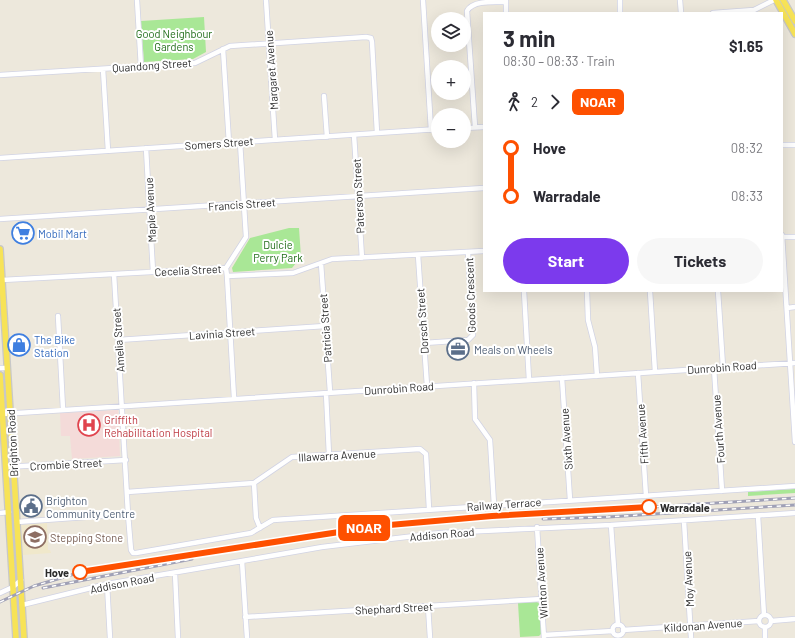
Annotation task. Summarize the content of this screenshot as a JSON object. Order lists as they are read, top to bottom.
{
  "streets": {
    "main road": ["Brighton Road"],
    "street": [
      "Quandong Street",
      "Margaret Avenue",
      "Somers Street",
      "Paterson Street",
      "Francis Street",
      "Maple Avenue",
      "Cecelia Street",
      "Goods Crescent",
      "Dorsch Street",
      "Patricia Street",
      "Lavinia Street",
      "Amelia Street",
      "Dunrobin Road",
      "Fourth Avenue",
      "Fifth Avenue",
      "Sixth Avenue",
      "Illawarra Avenue",
      "Crombie Street",
      "Railway Terrace",
      "Addison Road",
      "Moy Avenue",
      "Winton Avenue",
      "Shephard Street",
      "Kildonan Avenue"
    ]
  },
  "crossings": [
    ["Quandong Street", "Margaret Avenue"],
    ["Quandong Street", "Somers Street"],
    ["Margaret Avenue", "Somers Street"],
    ["Somers Street", "Paterson Street"],
    ["Somers Street", "Maple Avenue"],
    ["Paterson Street", "Francis Street"],
    ["Paterson Street", "Cecelia Street"],
    ["Francis Street", "Maple Avenue"],
    ["Maple Avenue", "Cecelia Street"],
    ["Cecelia Street", "Goods Crescent"],
    ["Cecelia Street", "Dorsch Street"],
    ["Cecelia Street", "Patricia Street"],
    ["Cecelia Street", "Amelia Street"],
    ["Cecelia Street", "Brighton Road"],
    ["Goods Crescent", "Dorsch Street"],
    ["Dorsch Street", "Dunrobin Road"],
    ["Patricia Street", "Lavinia Street"],
    ["Patricia Street", "Dunrobin Road"],
    ["Patricia Street", "Illawarra Avenue"],
    ["Lavinia Street", "Amelia Street"],
    ["Amelia Street", "Dunrobin Road"],
    ["Amelia Street", "Crombie Street"],
    ["Amelia Street", "Railway Terrace"],
    ["Dunrobin Road", "Fourth Avenue"],
    ["Dunrobin Road", "Fifth Avenue"],
    ["Dunrobin Road", "Sixth Avenue"],
    ["Dunrobin Road", "Brighton Road"],
    ["Fourth Avenue", "Railway Terrace"],
    ["Fifth Avenue", "Railway Terrace"],
    ["Sixth Avenue", "Railway Terrace"],
    ["Brighton Road", "Crombie Street"],
    ["Brighton Road", "Addison Road"],
    ["Illawarra Avenue", "Railway Terrace"],
    ["Addison Road", "Moy Avenue"],
    ["Addison Road", "Winton Avenue"],
    ["Moy Avenue", "Kildonan Avenue"],
    ["Winton Avenue", "Shephard Street"]
  ],
  "parks": ["Good Neighbour Gardens", "Dulcie Perry Park"],
  "places": {
    "supermarket": ["Mobil Mart"],
    "shop": ["The Bike Station"],
    "office": ["Meals on Wheels"],
    "hospital": ["Griffith Rehabilitation Hospital"],
    "public building": ["Brighton Community Centre"],
    "other": ["Warradale", "Hove"],
    "school or university": ["Stepping Stone"]
  },
  "page": {
    "on_map": "NOAR",
    "map_buttons": ["+", "−"],
    "heading": ["3 min", "08:30 – 08:33 · Train", "$1.65"],
    "legs": ["2", "NOAR"],
    "list": [
      {
        "name": "Hove",
        "value": "08:32"
      },
      {
        "name": "Warradale",
        "value": "08:33"
      }
    ],
    "buttons": ["Start", "Tickets"]
  }
}
